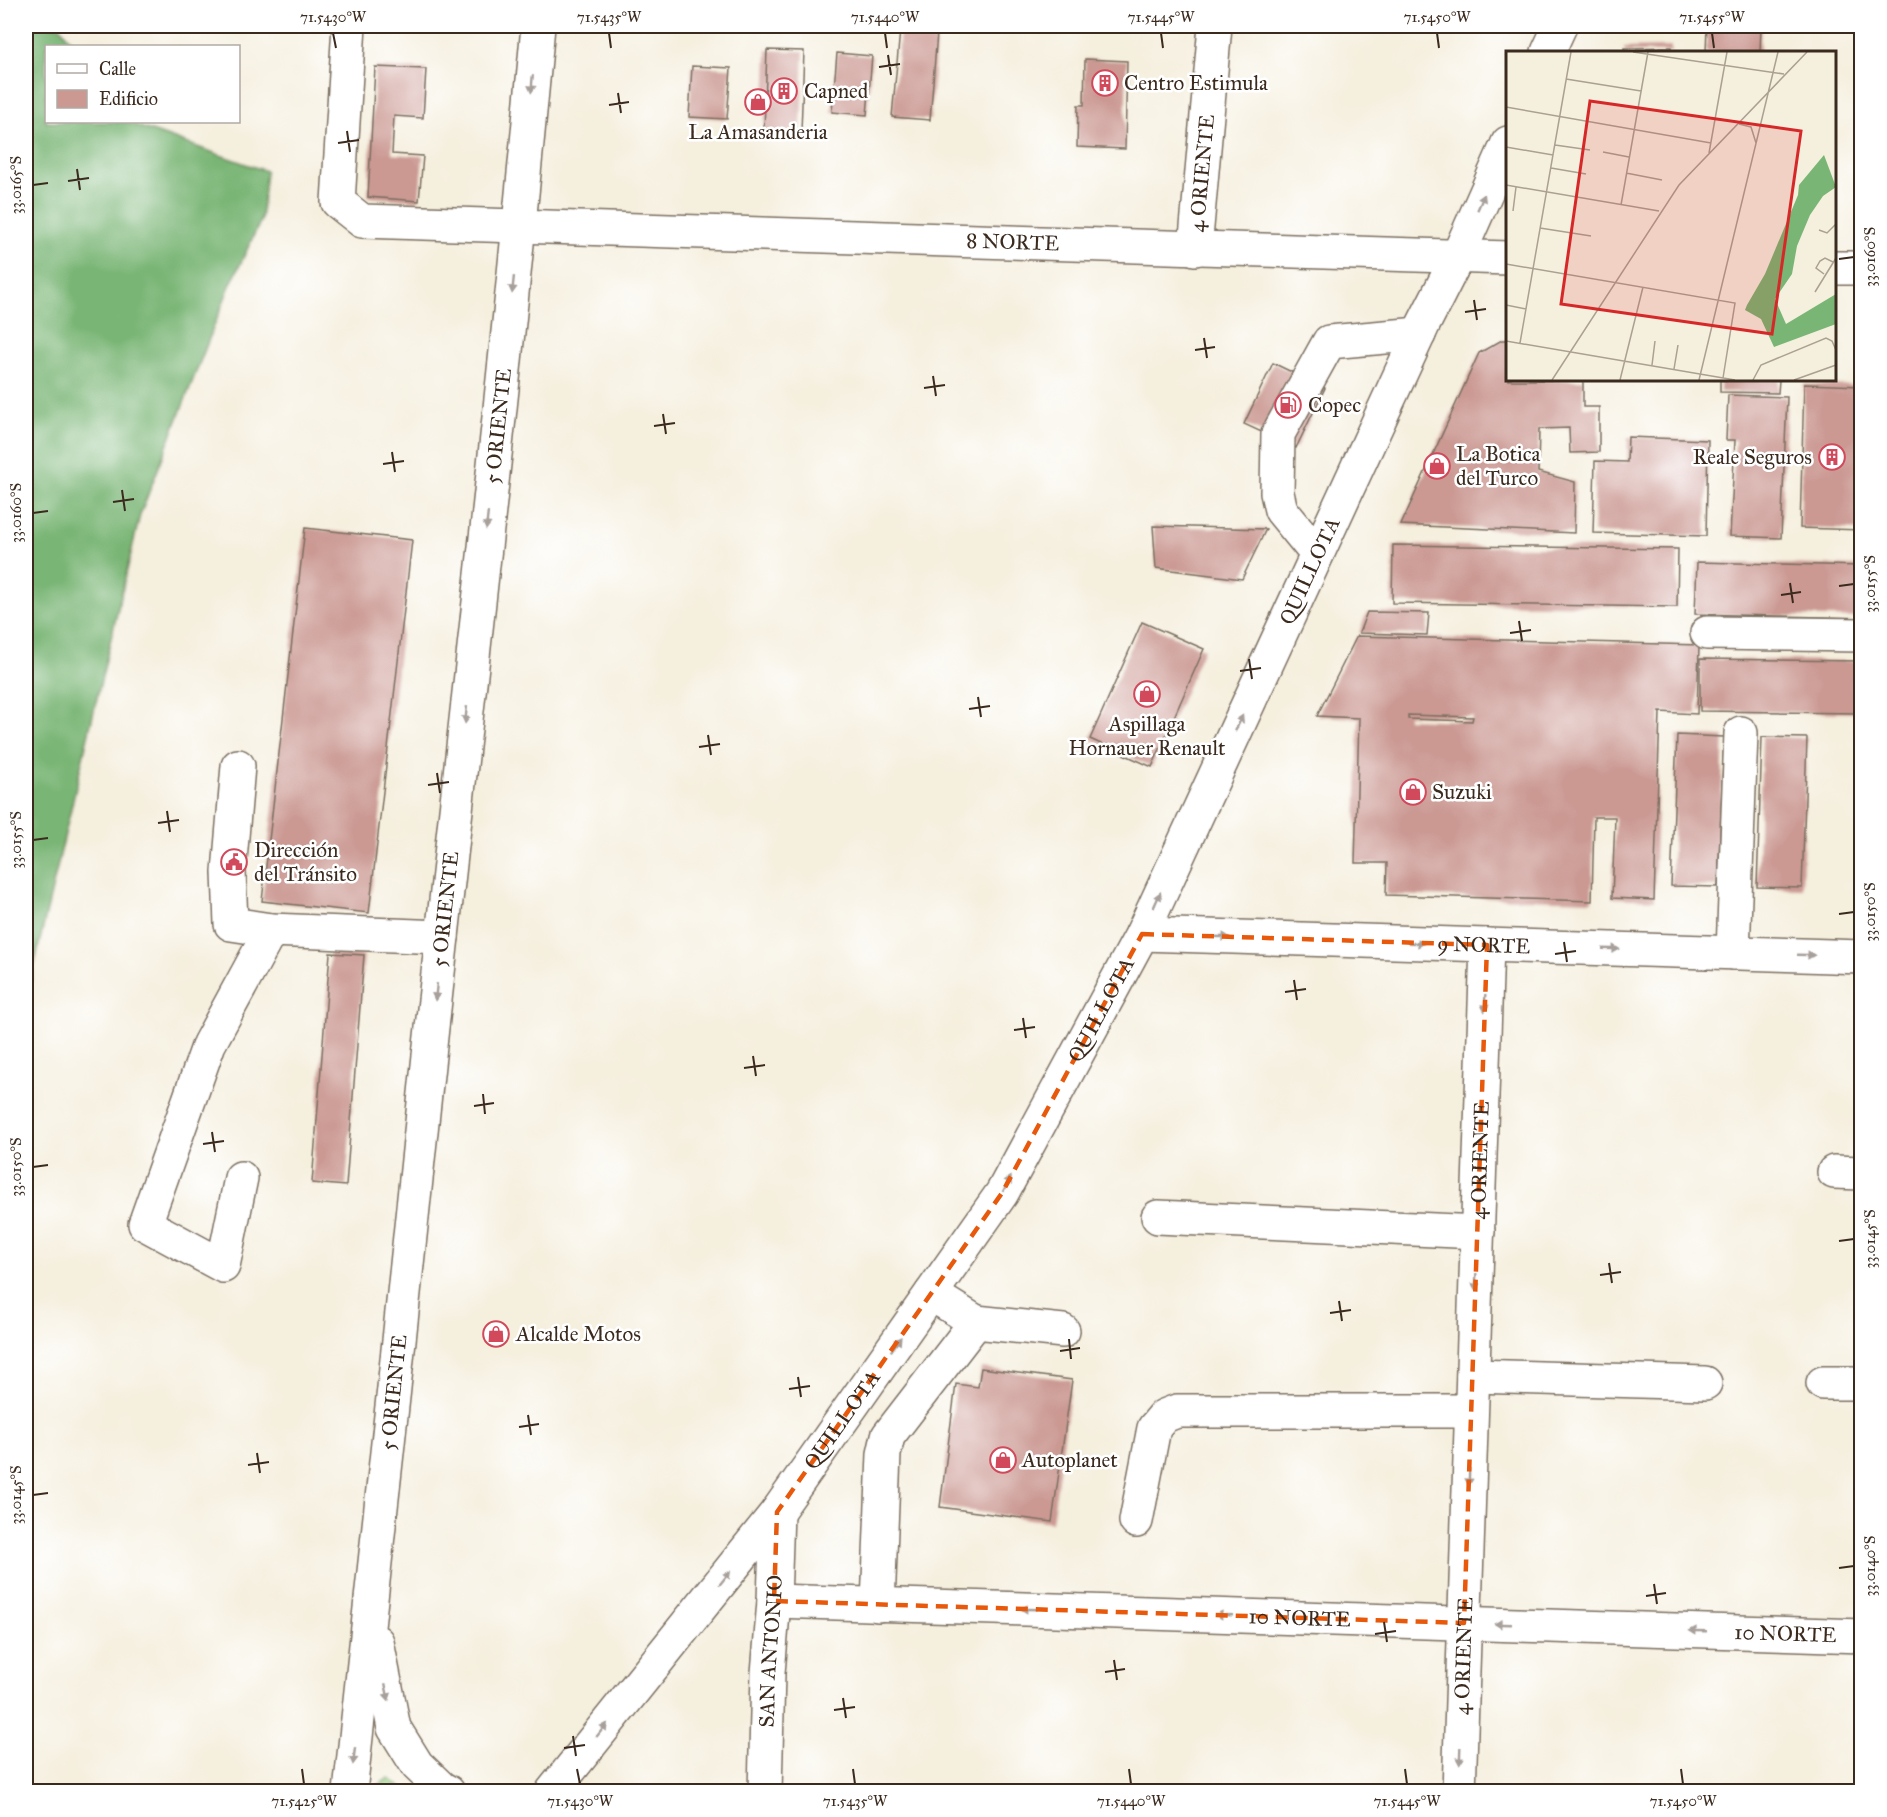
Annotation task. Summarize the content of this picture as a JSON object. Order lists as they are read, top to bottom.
{
  "streets": {
    "street": [
      "4 ORIENTE",
      "8 NORTE",
      "5 ORIENTE",
      "QUILLOTA",
      "9 NORTE",
      "10 NORTE",
      "SAN ANTONIO"
    ]
  },
  "crossings": [
    ["4 ORIENTE", "8 NORTE"],
    ["4 ORIENTE", "9 NORTE"],
    ["4 ORIENTE", "10 NORTE"],
    ["8 NORTE", "5 ORIENTE"],
    ["8 NORTE", "QUILLOTA"],
    ["QUILLOTA", "9 NORTE"],
    ["QUILLOTA", "SAN ANTONIO"],
    ["10 NORTE", "SAN ANTONIO"]
  ],
  "one_way": ["4 ORIENTE", "5 ORIENTE", "QUILLOTA"],
  "places": {
    "building": ["Centro Estimula", "Capned", "Reale Seguros"],
    "shop": [
      "La Amasanderia",
      "La Botica del Turco",
      "Aspillaga Hornauer Renault",
      "Suzuki",
      "Alcalde Motos",
      "Autoplanet"
    ],
    "fuel station": ["Copec"],
    "public building": ["Dirección del Tránsito"]
  },
  "legend": ["Calle", "Edificio"],
  "coordinates": [
    "71.5430°W",
    "71.5435°W",
    "71.5440°W",
    "71.5445°W",
    "71.5450°W",
    "71.5455°W",
    "33.0165°S",
    "33.0160°S",
    "33.0155°S",
    "33.0150°S",
    "33.0145°S",
    "33.0140°S",
    "71.5425°W"
  ]
}
